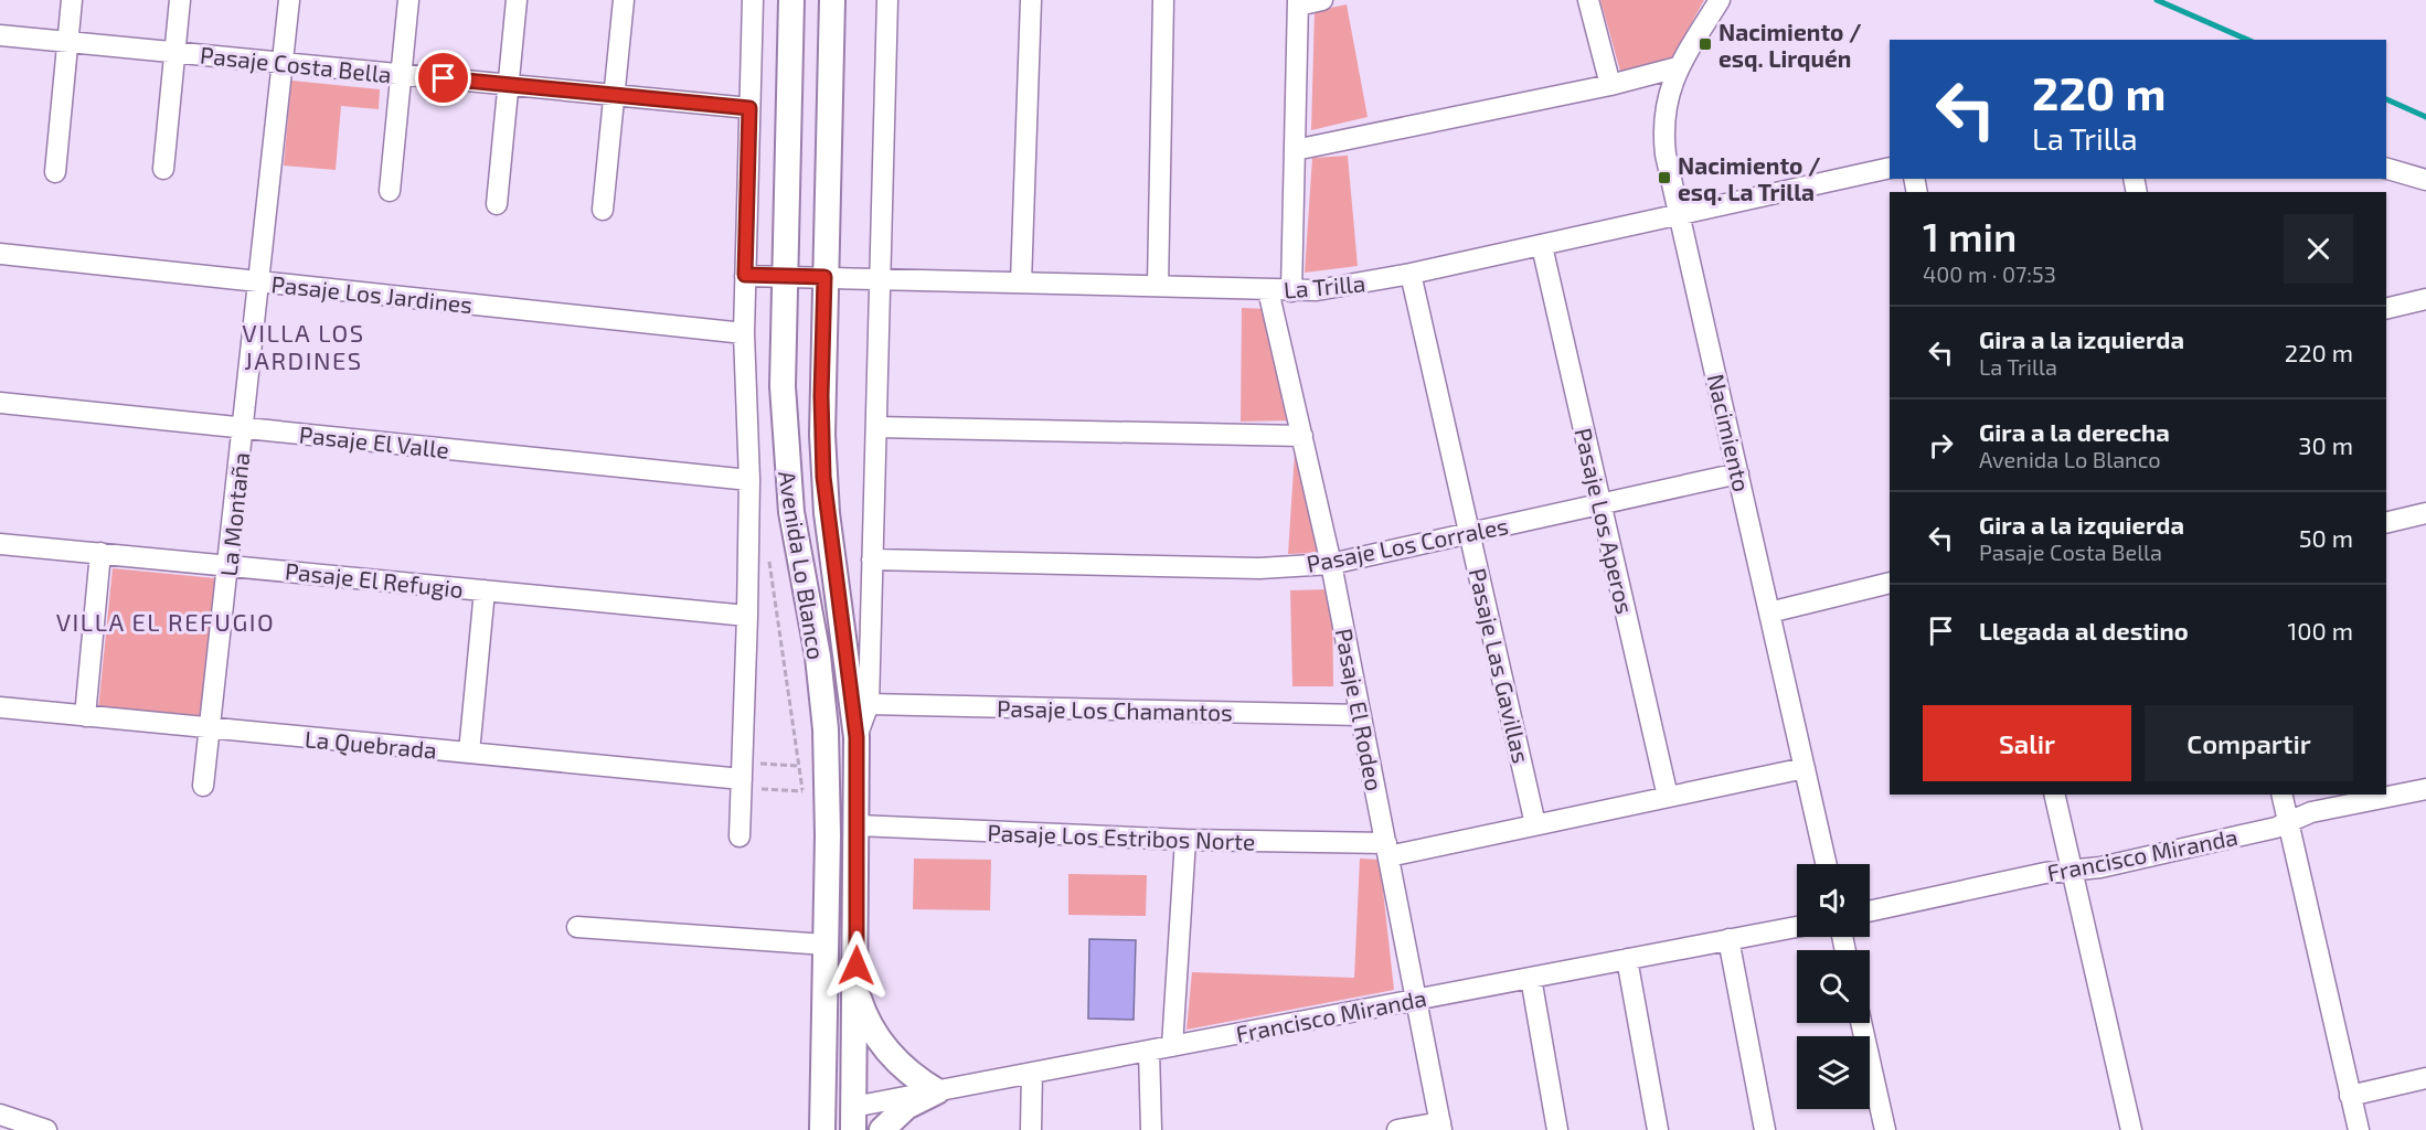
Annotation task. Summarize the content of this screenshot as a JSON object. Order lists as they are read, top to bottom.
{
  "streets": {
    "main road": ["Avenida Lo Blanco"],
    "street": [
      "Pasaje Costa Bella",
      "La Trilla",
      "Pasaje Los Jardines",
      "Nacimiento",
      "Pasaje El Valle",
      "La Montaña",
      "Pasaje Los Aperos",
      "Pasaje Los Corrales",
      "Pasaje El Refugio",
      "Pasaje Las Gavillas",
      "Pasaje Los Chamantos",
      "Pasaje El Rodeo",
      "La Quebrada",
      "Pasaje Los Estribos Norte",
      "Francisco Miranda"
    ]
  },
  "crossings": [
    ["Pasaje Costa Bella", "La Montaña"],
    ["Pasaje Costa Bella", "Avenida Lo Blanco"],
    ["La Trilla", "Nacimiento"],
    ["La Trilla", "Pasaje Los Aperos"],
    ["La Trilla", "Avenida Lo Blanco"],
    ["La Trilla", "Pasaje Las Gavillas"],
    ["La Trilla", "Pasaje El Rodeo"],
    ["Pasaje Los Jardines", "La Montaña"],
    ["Pasaje Los Jardines", "Avenida Lo Blanco"],
    ["Nacimiento", "Pasaje Los Corrales"],
    ["Nacimiento", "Pasaje Los Estribos Norte"],
    ["Pasaje El Valle", "La Montaña"],
    ["Pasaje El Valle", "Avenida Lo Blanco"],
    ["La Montaña", "Pasaje El Refugio"],
    ["La Montaña", "La Quebrada"],
    ["Pasaje Los Aperos", "Pasaje Los Corrales"],
    ["Pasaje Los Aperos", "Pasaje Los Estribos Norte"],
    ["Pasaje Los Corrales", "Avenida Lo Blanco"],
    ["Pasaje Los Corrales", "Pasaje Las Gavillas"],
    ["Pasaje Los Corrales", "Pasaje El Rodeo"],
    ["Avenida Lo Blanco", "Pasaje El Refugio"],
    ["Avenida Lo Blanco", "Pasaje Los Chamantos"],
    ["Avenida Lo Blanco", "La Quebrada"],
    ["Avenida Lo Blanco", "Pasaje Los Estribos Norte"],
    ["Avenida Lo Blanco", "Francisco Miranda"],
    ["Pasaje Las Gavillas", "Pasaje Los Estribos Norte"],
    ["Pasaje Los Chamantos", "Pasaje El Rodeo"],
    ["Pasaje El Rodeo", "Pasaje Los Estribos Norte"],
    ["Pasaje El Rodeo", "Francisco Miranda"]
  ],
  "districts": ["VILLA LOS JARDINES", "VILLA EL REFUGIO"],
  "places": {
    "transit": ["Nacimiento / esq. Lirquén", "Nacimiento / esq. La Trilla"]
  },
  "page": {
    "turn": ["220 m", "La Trilla"],
    "heading": ["1 min", "400 m · 07:53"],
    "list": [
      {
        "name": "Gira a la izquierda",
        "note": "La Trilla",
        "value": "220 m"
      },
      {
        "name": "Gira a la derecha",
        "note": "Avenida Lo Blanco",
        "value": "30 m"
      },
      {
        "name": "Gira a la izquierda",
        "note": "Pasaje Costa Bella",
        "value": "50 m"
      },
      {
        "name": "Llegada al destino",
        "value": "100 m"
      }
    ],
    "buttons": ["Salir", "Compartir"]
  }
}
